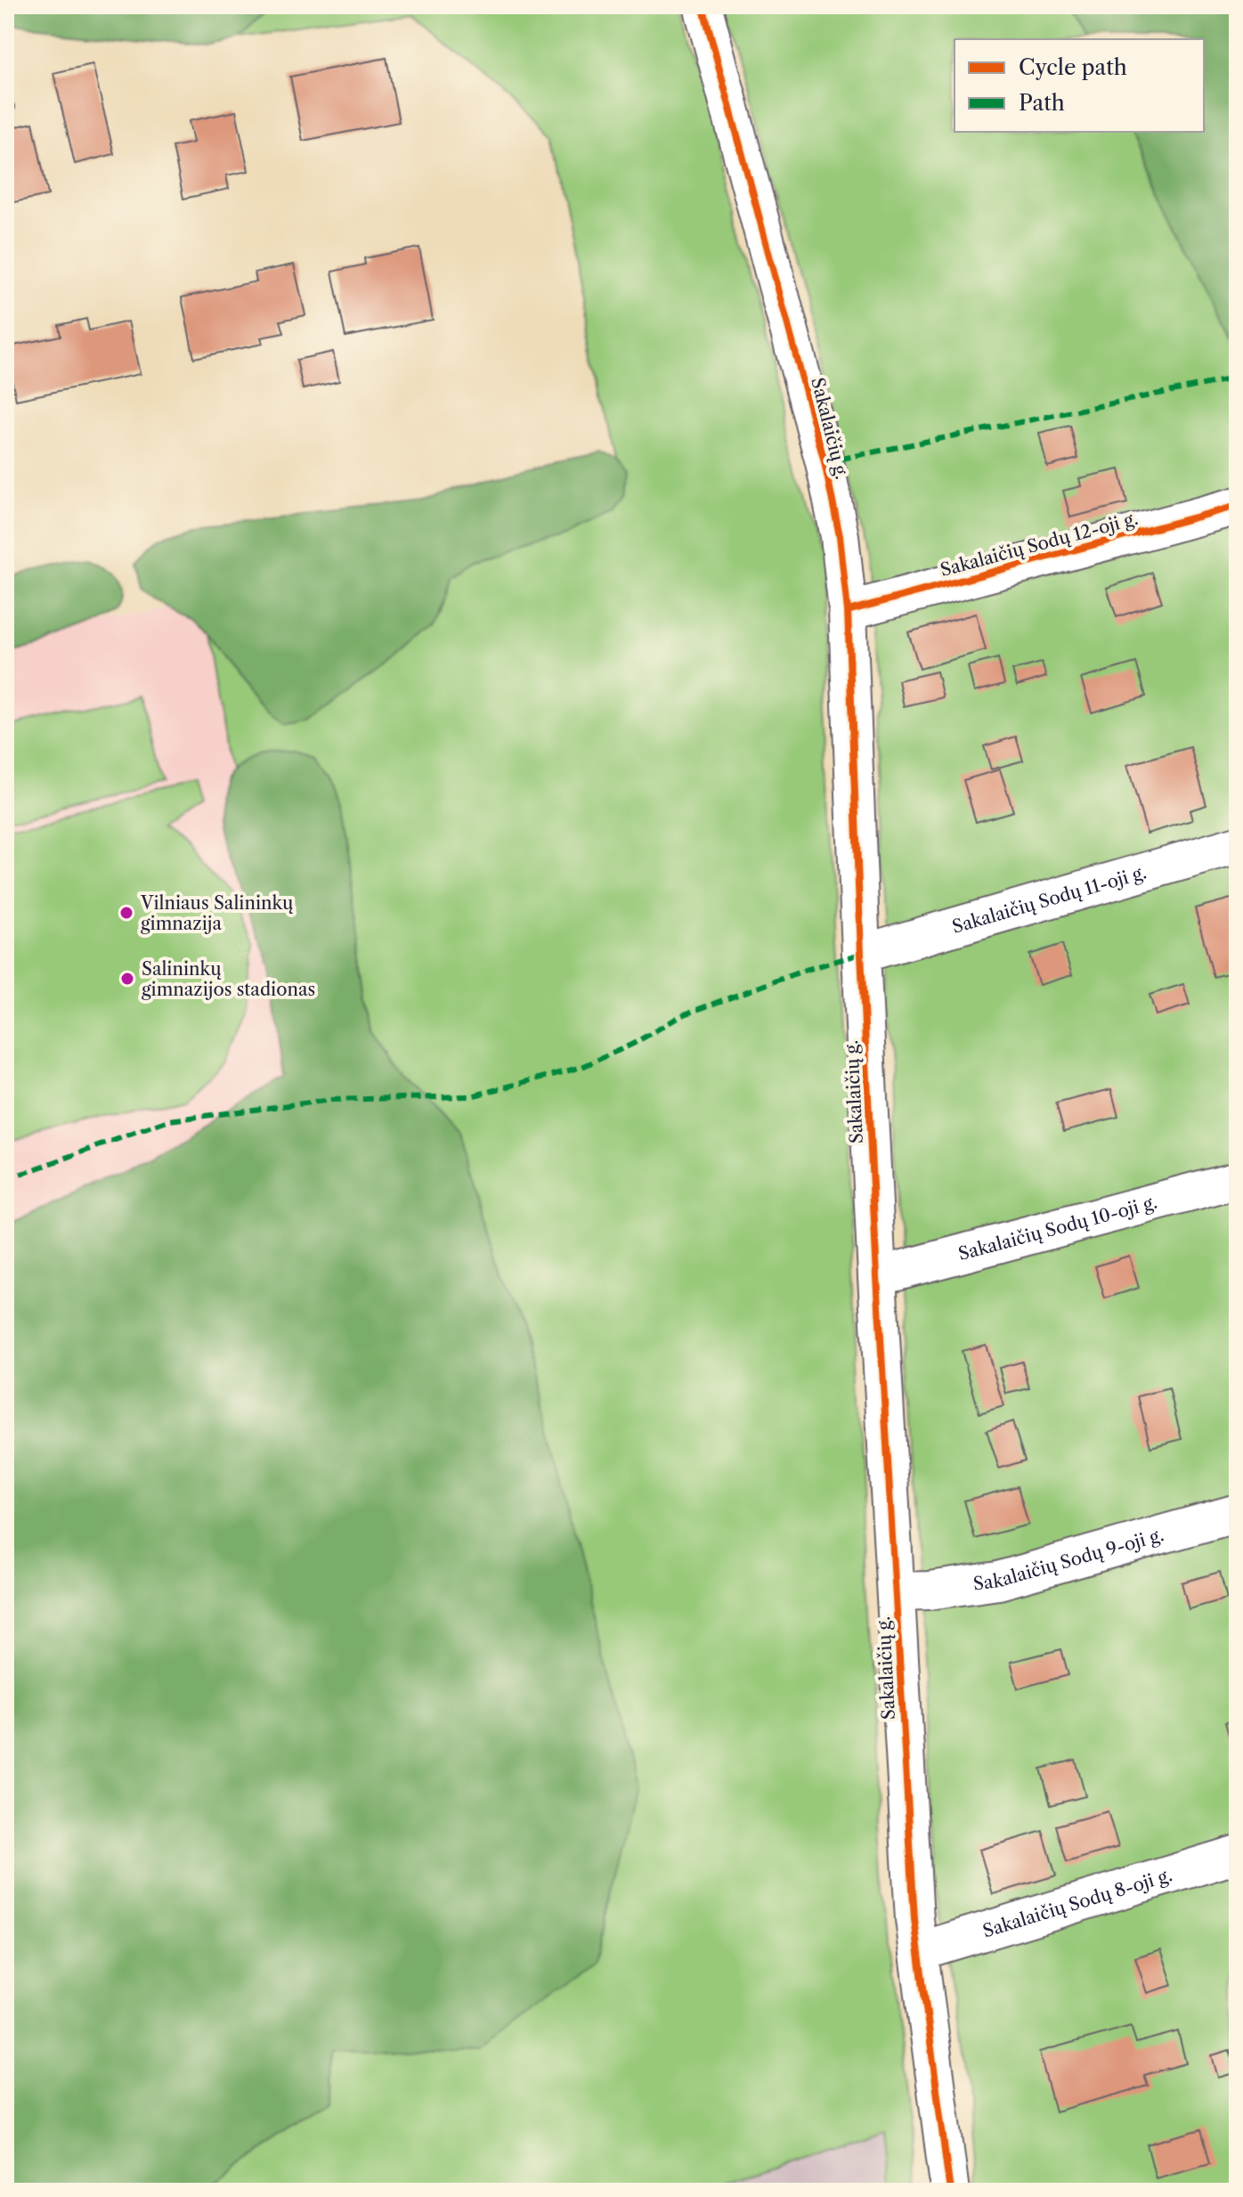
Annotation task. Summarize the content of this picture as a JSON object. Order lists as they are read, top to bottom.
{
  "streets": {
    "street": [
      "Sakalaičių g.",
      "Sakalaičių Sodų 12-oji g.",
      "Sakalaičių Sodų 11-oji g.",
      "Sakalaičių Sodų 10-oji g.",
      "Sakalaičių Sodų 9-oji g.",
      "Sakalaičių Sodų 8-oji g."
    ]
  },
  "crossings": [
    ["Sakalaičių g.", "Sakalaičių Sodų 12-oji g."],
    ["Sakalaičių g.", "Sakalaičių Sodų 11-oji g."],
    ["Sakalaičių g.", "Sakalaičių Sodų 10-oji g."],
    ["Sakalaičių g.", "Sakalaičių Sodų 9-oji g."],
    ["Sakalaičių g.", "Sakalaičių Sodų 8-oji g."]
  ],
  "places": ["Vilniaus Salininkų gimnazija", "Salininkų gimnazijos stadionas"],
  "legend": ["Cycle path", "Path"]
}
